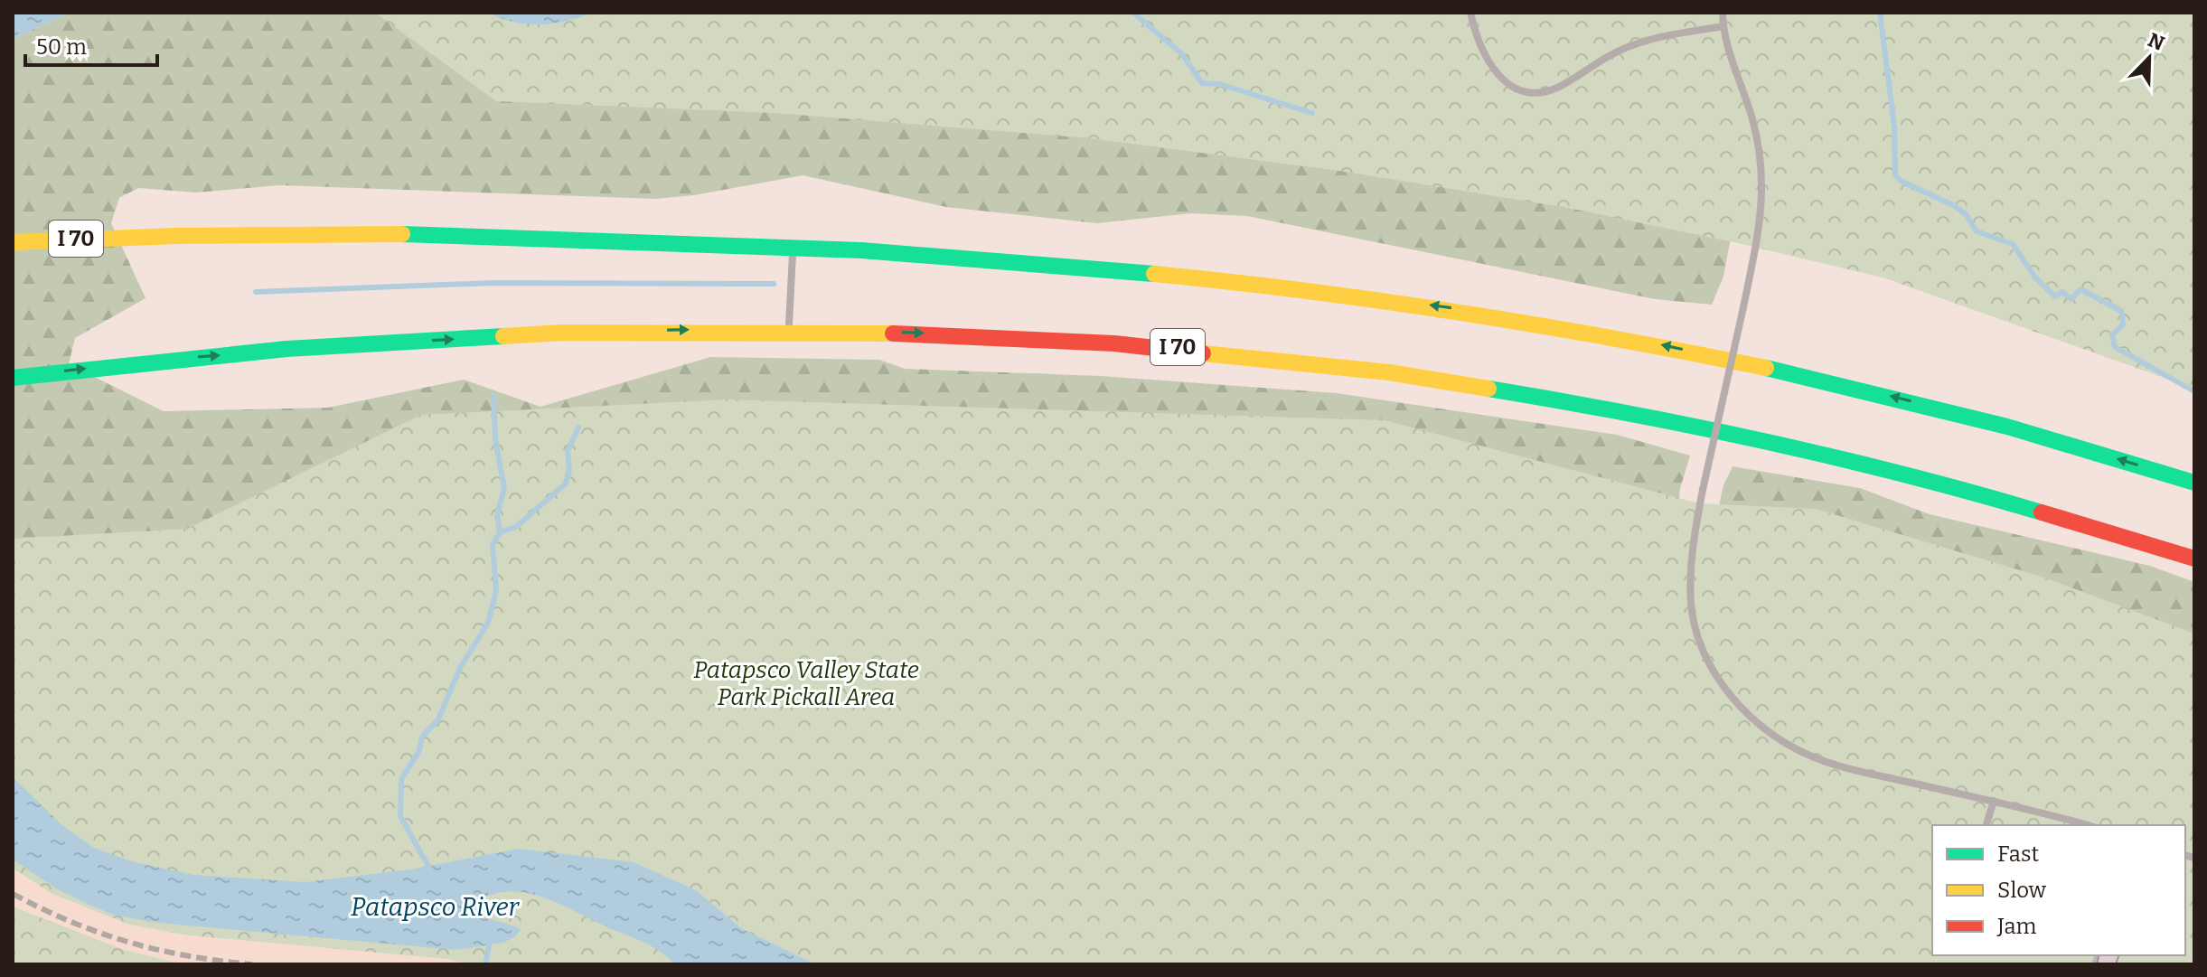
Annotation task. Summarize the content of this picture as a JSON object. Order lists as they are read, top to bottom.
{
  "streets": {
    "highway": ["I 70"]
  },
  "water": ["Patapsco River"],
  "parks": ["Patapsco Valley State Park Pickall Area"],
  "legend": ["Fast", "Slow", "Jam"],
  "scale_bar": "50 m",
  "north": "top right"
}
